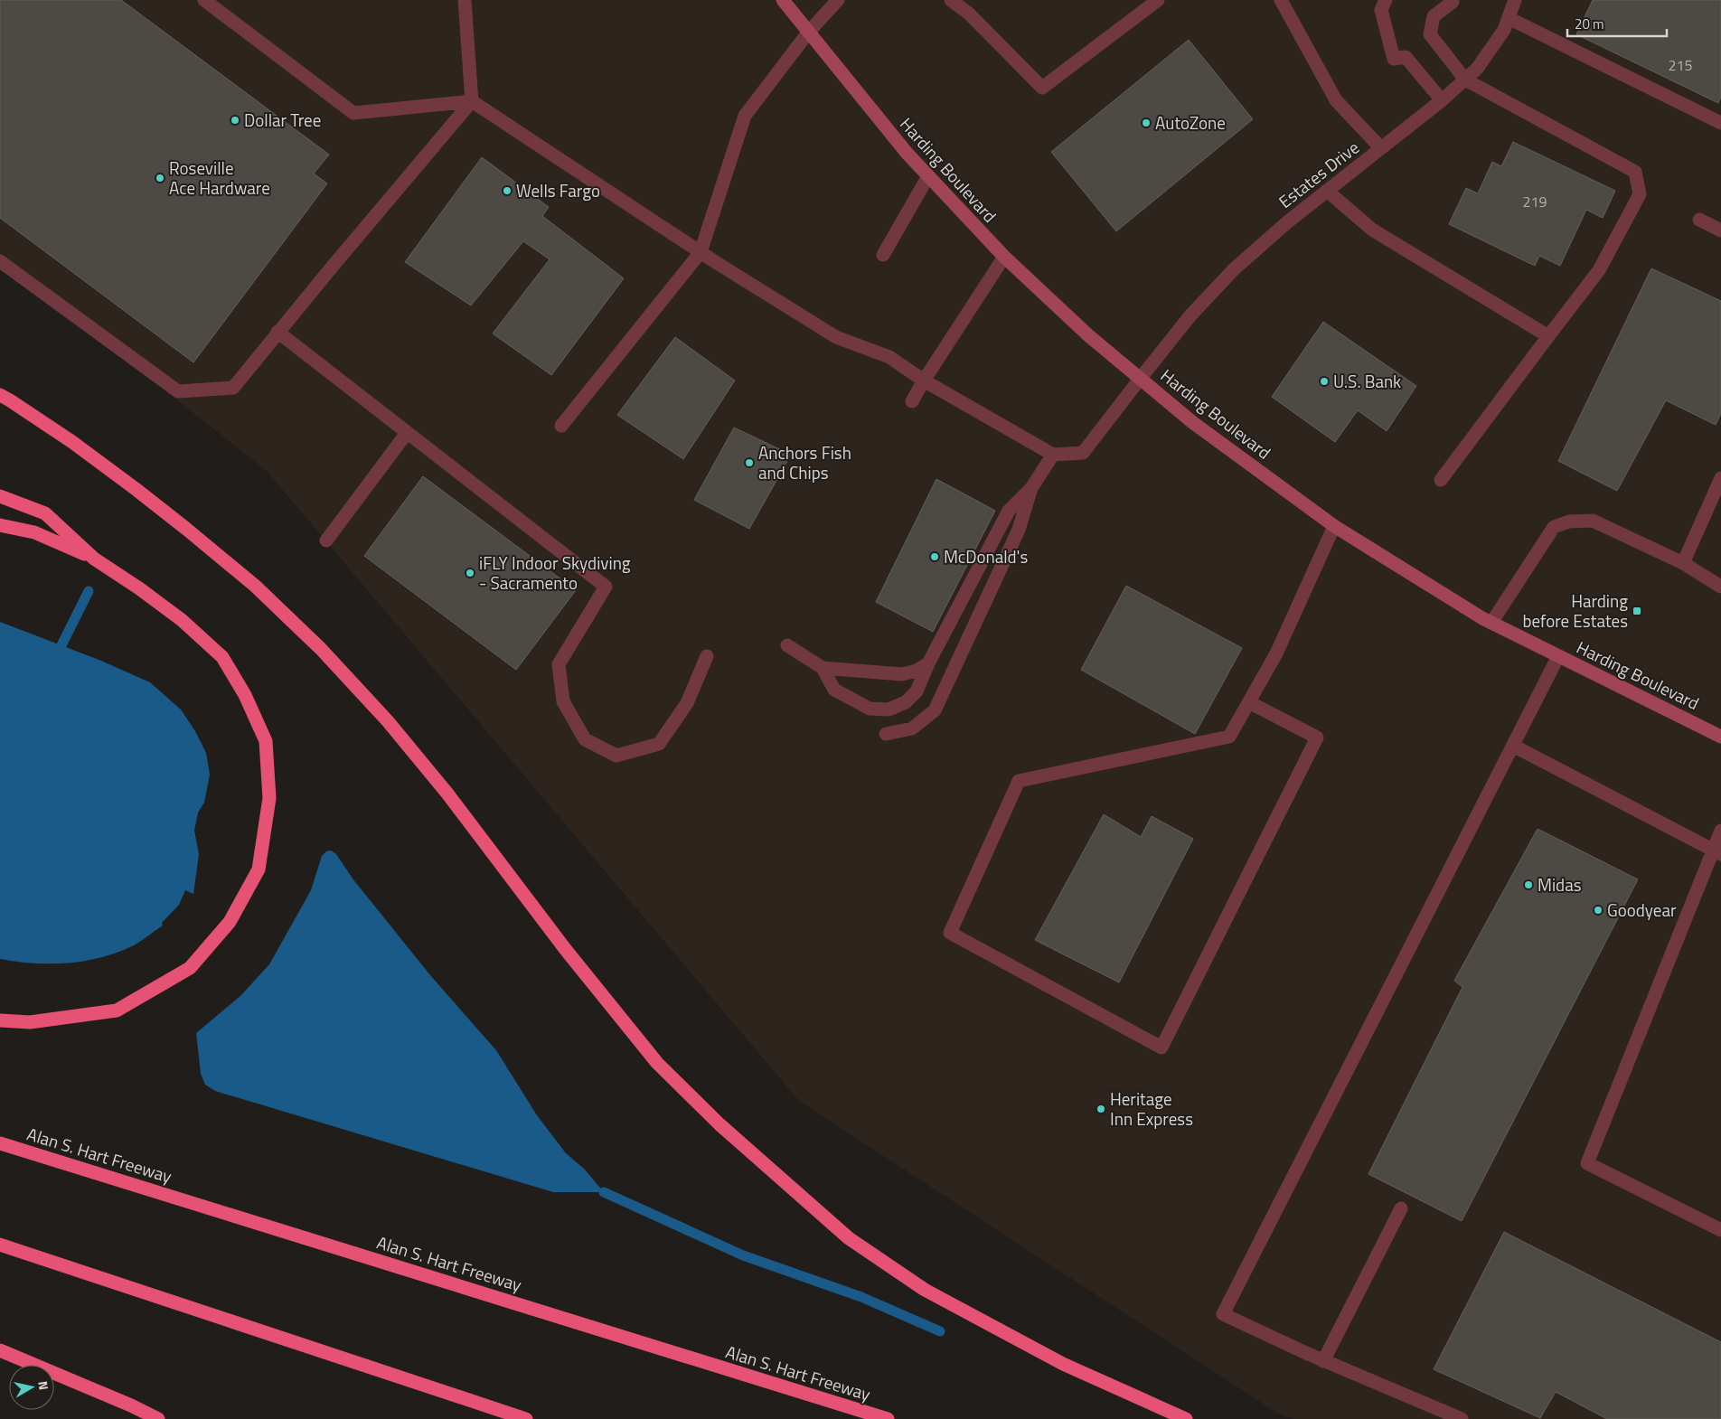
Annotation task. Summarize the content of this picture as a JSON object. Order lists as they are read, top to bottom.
{
  "streets": {
    "highway": ["Alan S. Hart Freeway"],
    "main road": ["Harding Boulevard"],
    "street": ["Estates Drive"]
  },
  "crossings": [
    ["Harding Boulevard", "Estates Drive"]
  ],
  "places": {
    "other": [
      "Dollar Tree",
      "AutoZone",
      "Roseville Ace Hardware",
      "Wells Fargo",
      "U.S. Bank",
      "Anchors Fish and Chips",
      "McDonald's",
      "iFLY Indoor Skydiving - Sacramento",
      "Midas",
      "Goodyear",
      "Heritage Inn Express"
    ],
    "transit": ["Harding before Estates"]
  },
  "house_numbers": ["215", "219"],
  "scale_bar": "20 m",
  "north": "right"
}
